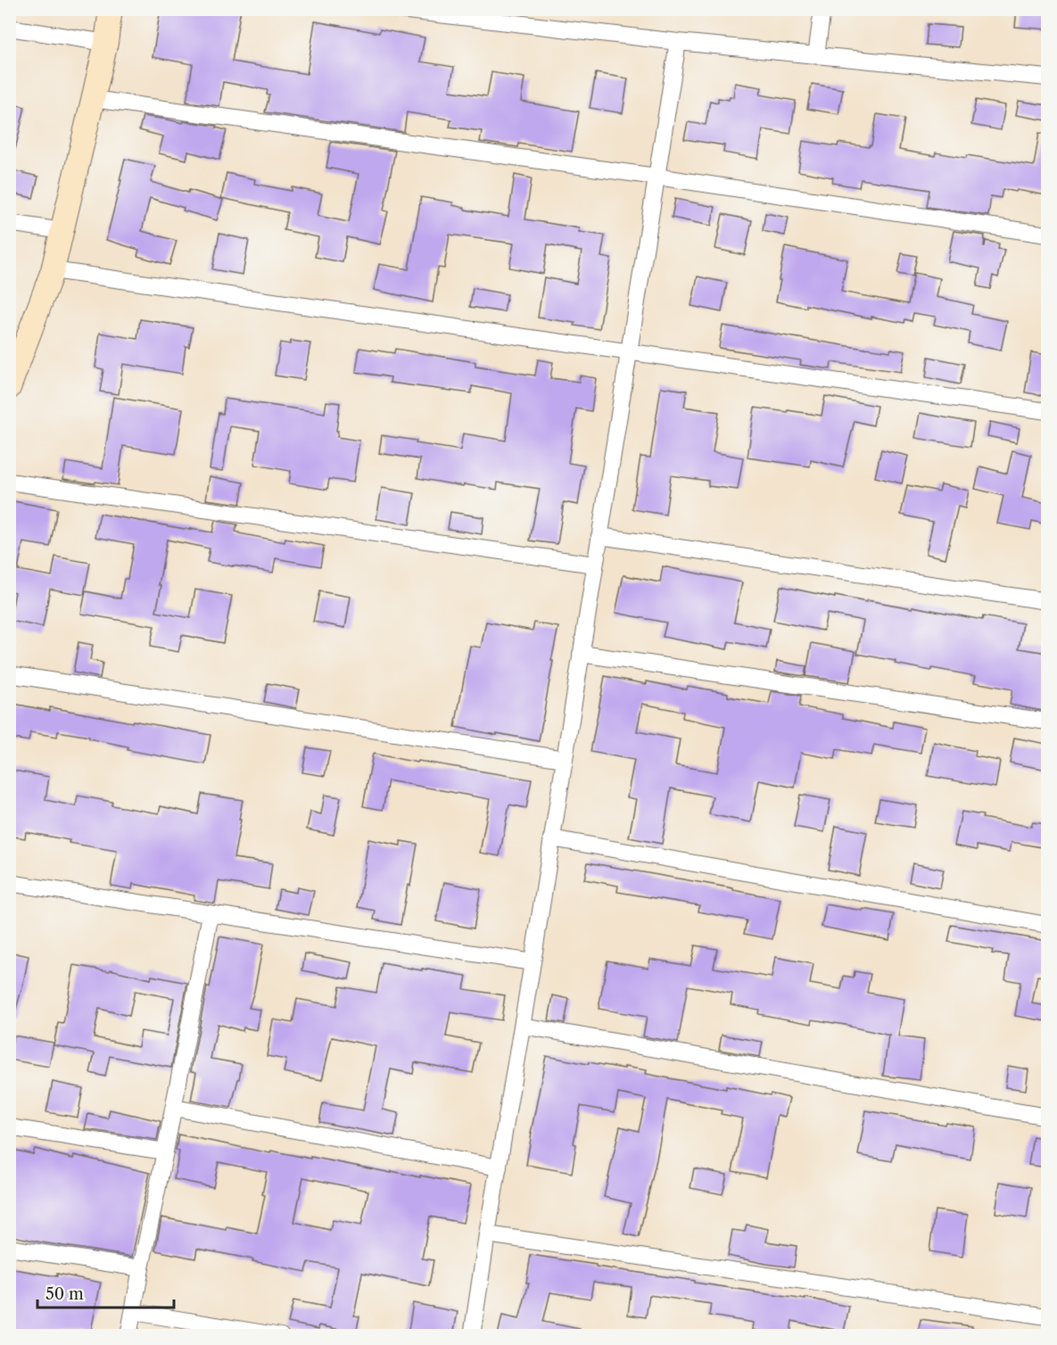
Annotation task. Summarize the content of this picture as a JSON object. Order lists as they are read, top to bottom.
{
  "scale_bar": "50 m"
}
